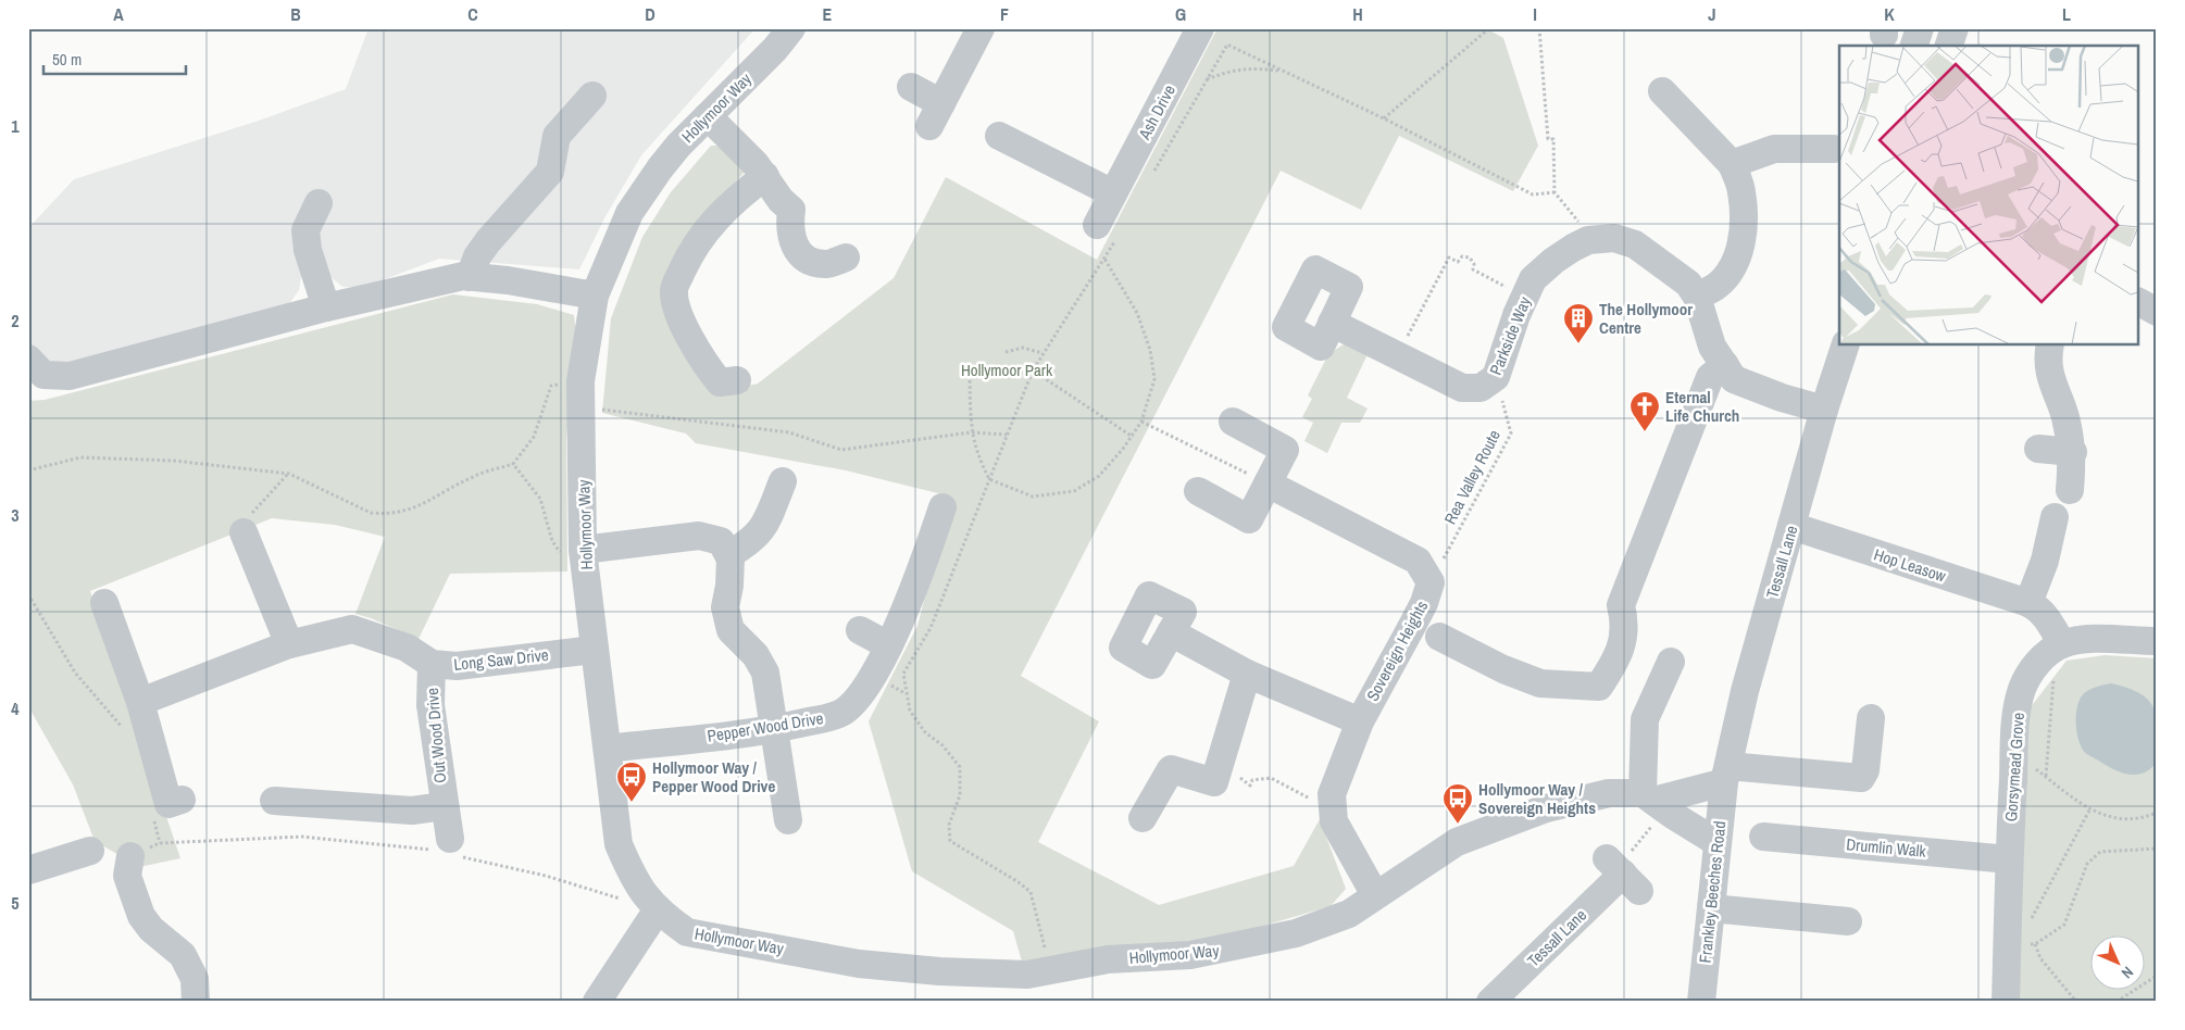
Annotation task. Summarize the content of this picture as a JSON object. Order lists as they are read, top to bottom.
{
  "streets": {
    "street": [
      "Hollymoor Way",
      "Ash Drive",
      "Parkside Way",
      "Tessall Lane",
      "Hop Leasow",
      "Sovereign Heights",
      "Long Saw Drive",
      "Pepper Wood Drive",
      "Out Wood Drive",
      "Gorsymead Grove",
      "Drumlin Walk",
      "Frankley Beeches Road"
    ],
    "path": ["Rea Valley Route"]
  },
  "crossings": [
    ["Hollymoor Way", "Tessall Lane"],
    ["Hollymoor Way", "Sovereign Heights"],
    ["Hollymoor Way", "Long Saw Drive"],
    ["Hollymoor Way", "Pepper Wood Drive"],
    ["Hollymoor Way", "Frankley Beeches Road"],
    ["Parkside Way", "Rea Valley Route"],
    ["Rea Valley Route", "Sovereign Heights"],
    ["Tessall Lane", "Hop Leasow"],
    ["Tessall Lane", "Frankley Beeches Road"],
    ["Hop Leasow", "Gorsymead Grove"],
    ["Long Saw Drive", "Out Wood Drive"],
    ["Gorsymead Grove", "Drumlin Walk"]
  ],
  "parks": ["Hollymoor Park"],
  "places": {
    "building": ["The Hollymoor Centre"],
    "church": ["Eternal Life Church"],
    "bus stop": ["Hollymoor Way / Pepper Wood Drive", "Hollymoor Way / Sovereign Heights"]
  },
  "scale_bar": "50 m",
  "north": "bottom right",
  "grid": {
    "columns": [
      "A",
      "B",
      "C",
      "D",
      "E",
      "F",
      "G",
      "H",
      "I",
      "J",
      "K",
      "L"
    ],
    "rows": [
      "1",
      "2",
      "3",
      "4",
      "5"
    ]
  }
}
